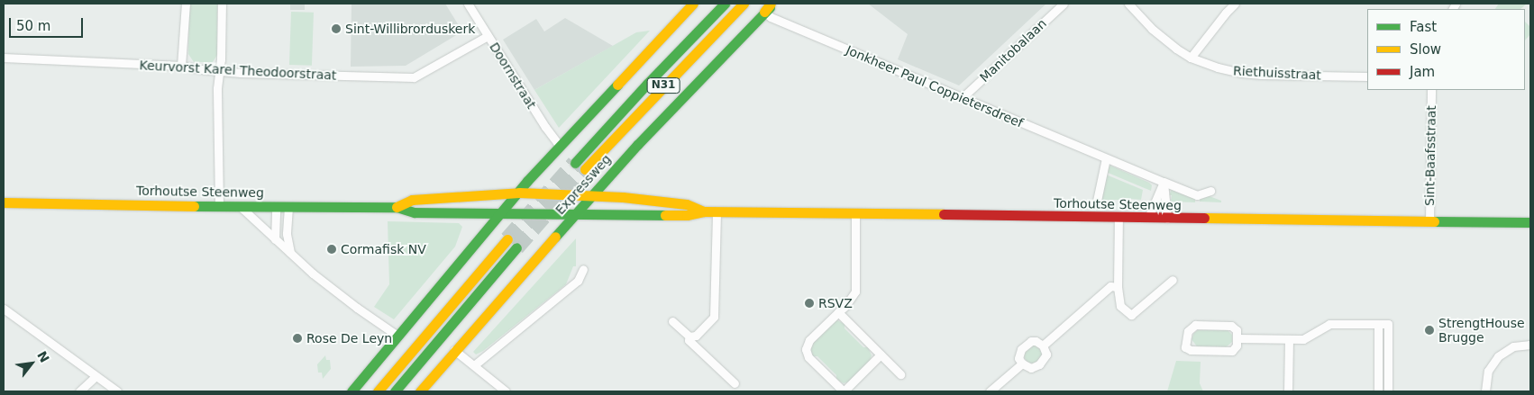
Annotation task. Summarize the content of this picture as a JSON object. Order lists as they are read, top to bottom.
{
  "streets": {
    "main road": ["N31", "Expressweg", "Torhoutse Steenweg"],
    "street": [
      "Manitobalaan",
      "Keurvorst Karel Theodoorstraat",
      "Riethuisstraat",
      "Doornstraat",
      "Jonkheer Paul Coppietersdreef",
      "Sint-Baafsstraat"
    ]
  },
  "crossings": [
    ["Manitobalaan", "Jonkheer Paul Coppietersdreef"],
    ["Keurvorst Karel Theodoorstraat", "Doornstraat"],
    ["Jonkheer Paul Coppietersdreef", "Expressweg"],
    ["Sint-Baafsstraat", "Torhoutse Steenweg"],
    ["Expressweg", "Torhoutse Steenweg"]
  ],
  "places": [
    "Sint-Willibrorduskerk",
    "Cormafisk NV",
    "RSVZ",
    "StrengtHouse Brugge",
    "Rose De Leyn"
  ],
  "legend": ["Fast", "Slow", "Jam"],
  "scale_bar": "50 m",
  "north": "top right"
}
